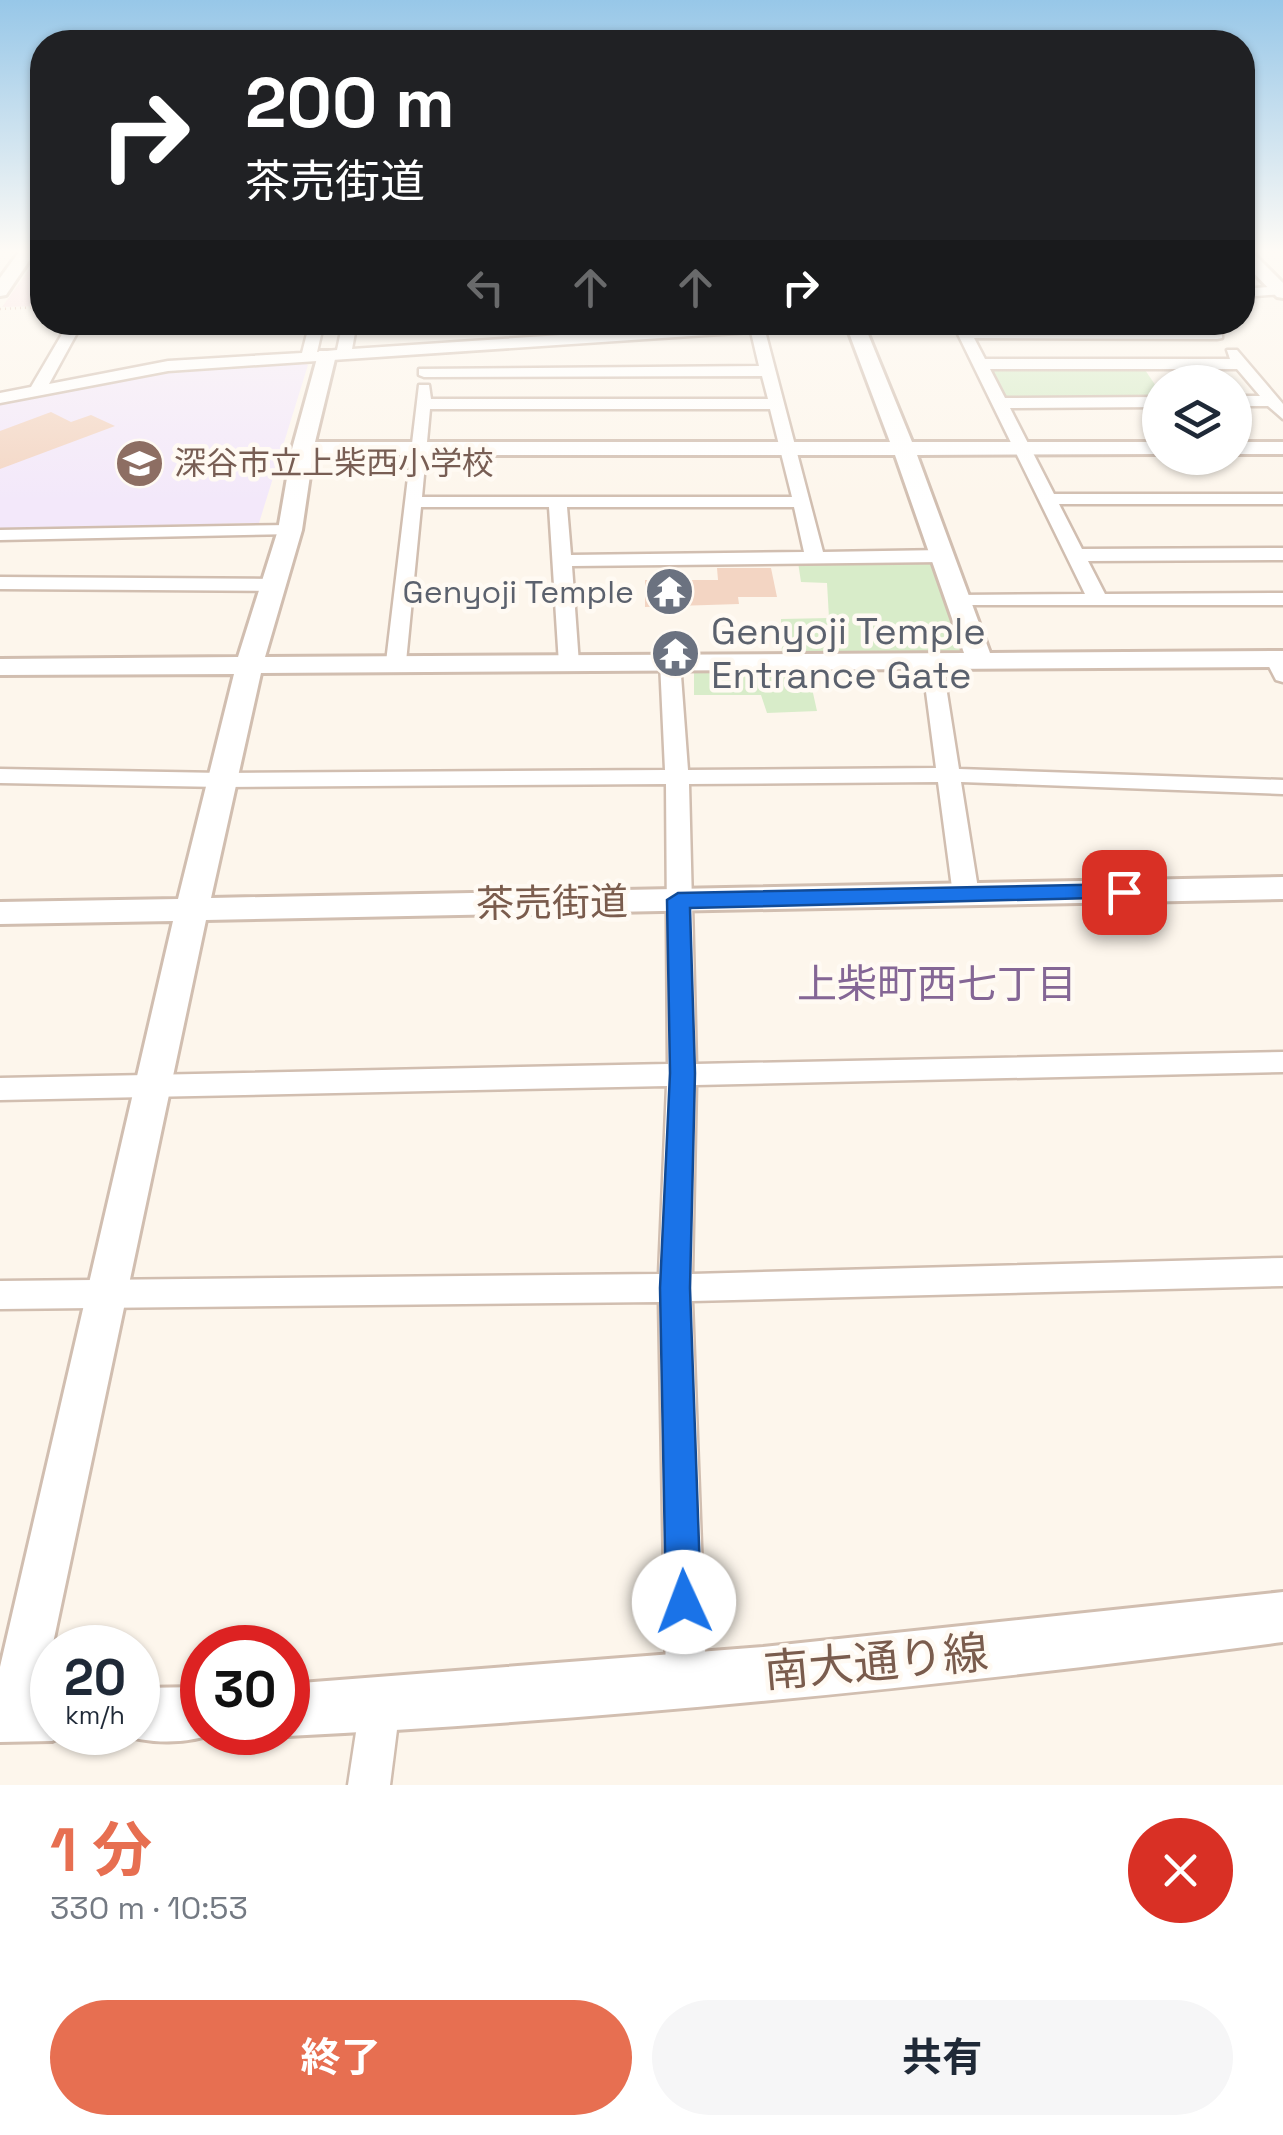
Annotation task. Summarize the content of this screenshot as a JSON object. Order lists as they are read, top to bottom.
{
  "streets": {
    "street": ["茶売街道", "南大通り線"]
  },
  "districts": ["上柴町西七丁目"],
  "places": {
    "school or university": ["深谷市立上柴西小学校"],
    "temple": ["Genyoji Temple", "Genyoji Temple Entrance Gate"]
  },
  "page": {
    "turn": ["200 m", "茶売街道"],
    "speed": "20 km/h",
    "limit": "30",
    "heading": ["1 分", "330 m · 10:53"],
    "buttons": ["終了", "共有"]
  }
}
